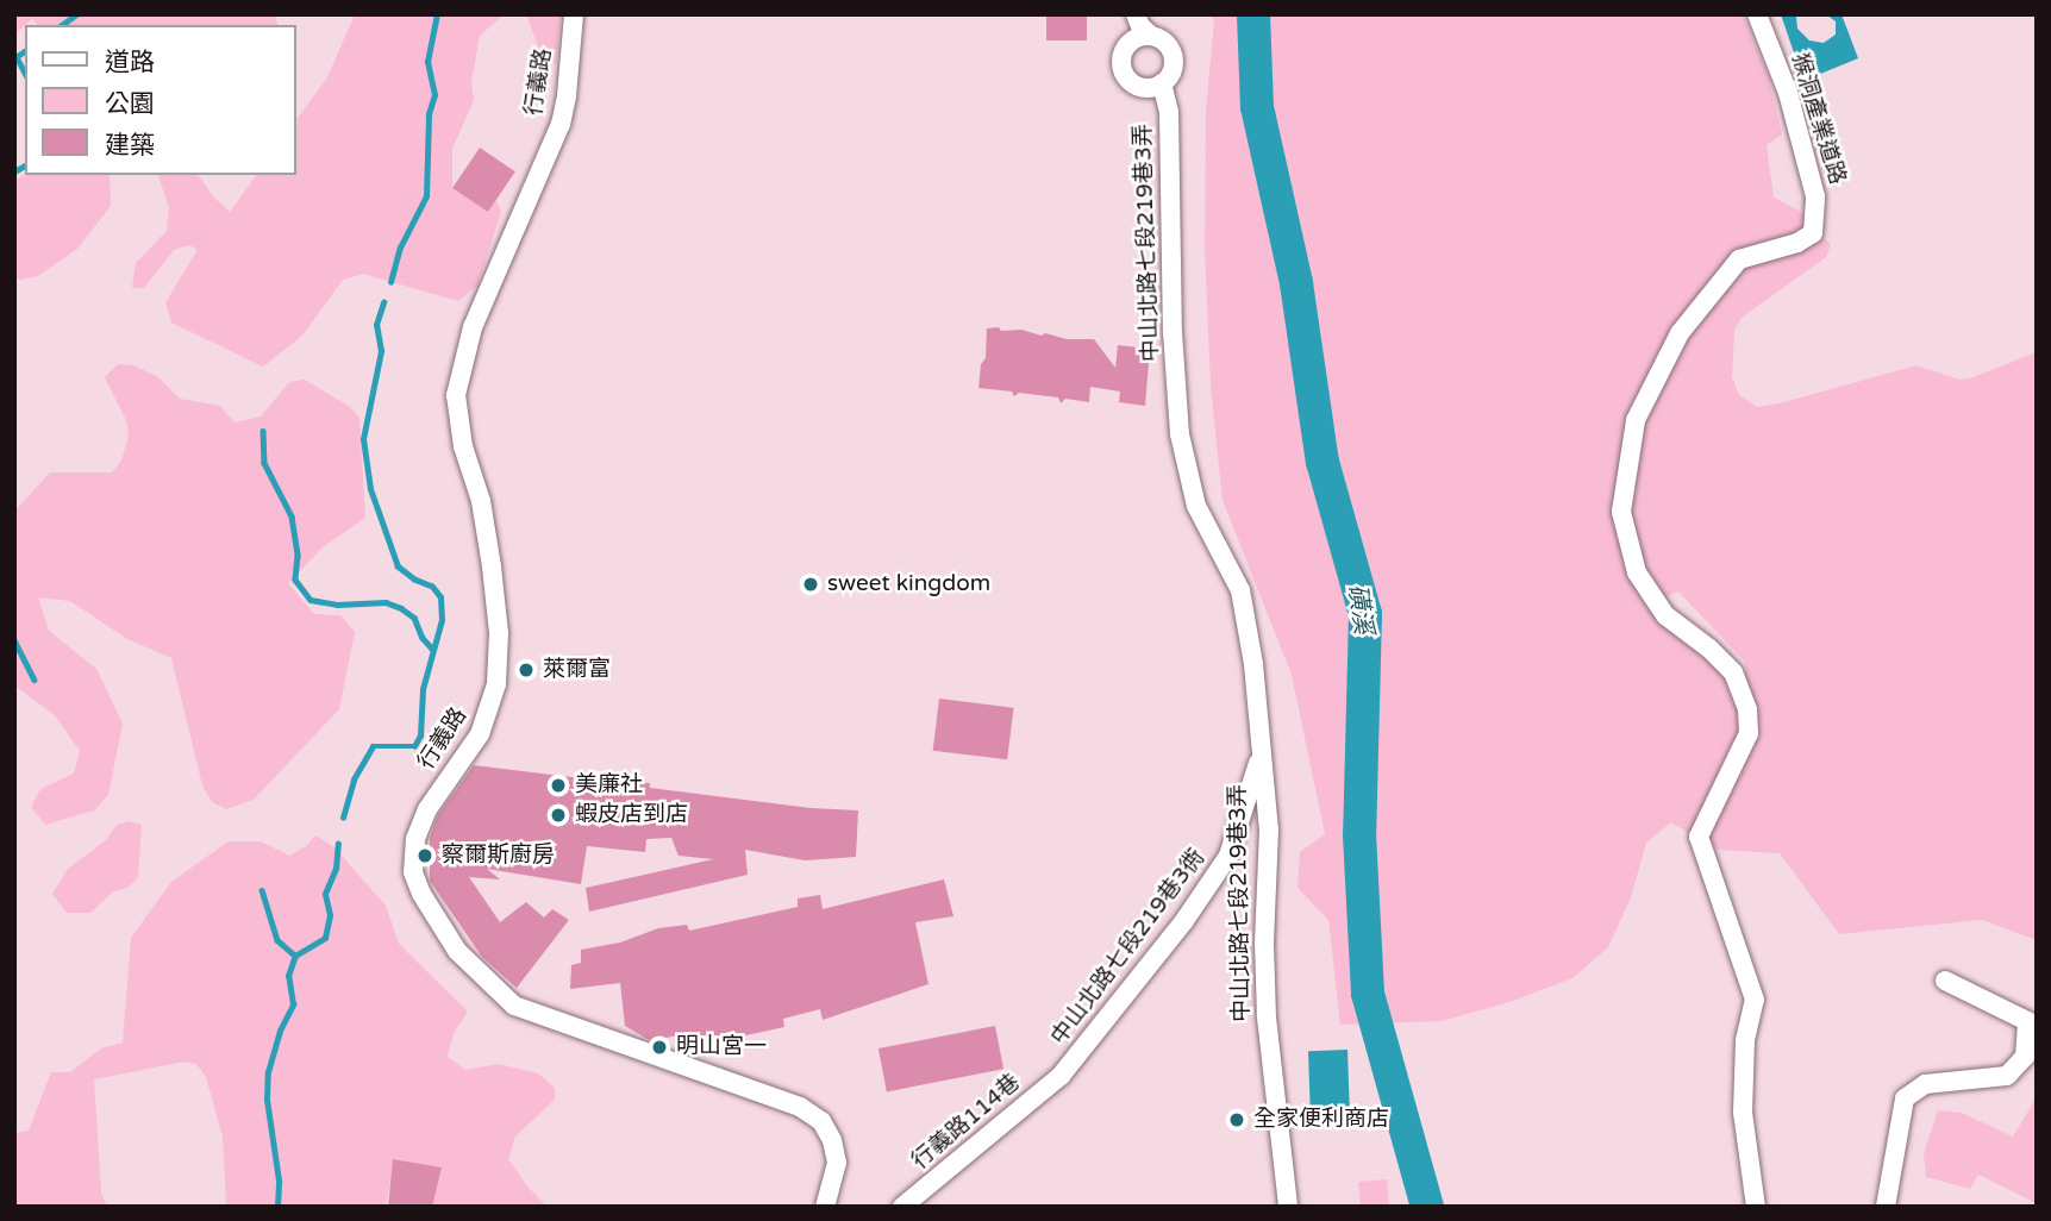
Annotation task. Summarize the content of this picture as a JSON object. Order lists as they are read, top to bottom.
{
  "streets": {
    "street": [
      "行義路",
      "猴洞產業道路",
      "中山北路七段219巷3弄",
      "中山北路七段219巷3衖",
      "行義路114巷"
    ]
  },
  "crossings": [
    ["中山北路七段219巷3弄", "中山北路七段219巷3衖"],
    ["中山北路七段219巷3衖", "行義路114巷"]
  ],
  "water": ["磺溪"],
  "places": [
    "sweet kingdom",
    "萊爾富",
    "美廉社",
    "蝦皮店到店",
    "察爾斯廚房",
    "明山宮一",
    "全家便利商店"
  ],
  "legend": ["道路", "公園", "建築"]
}
